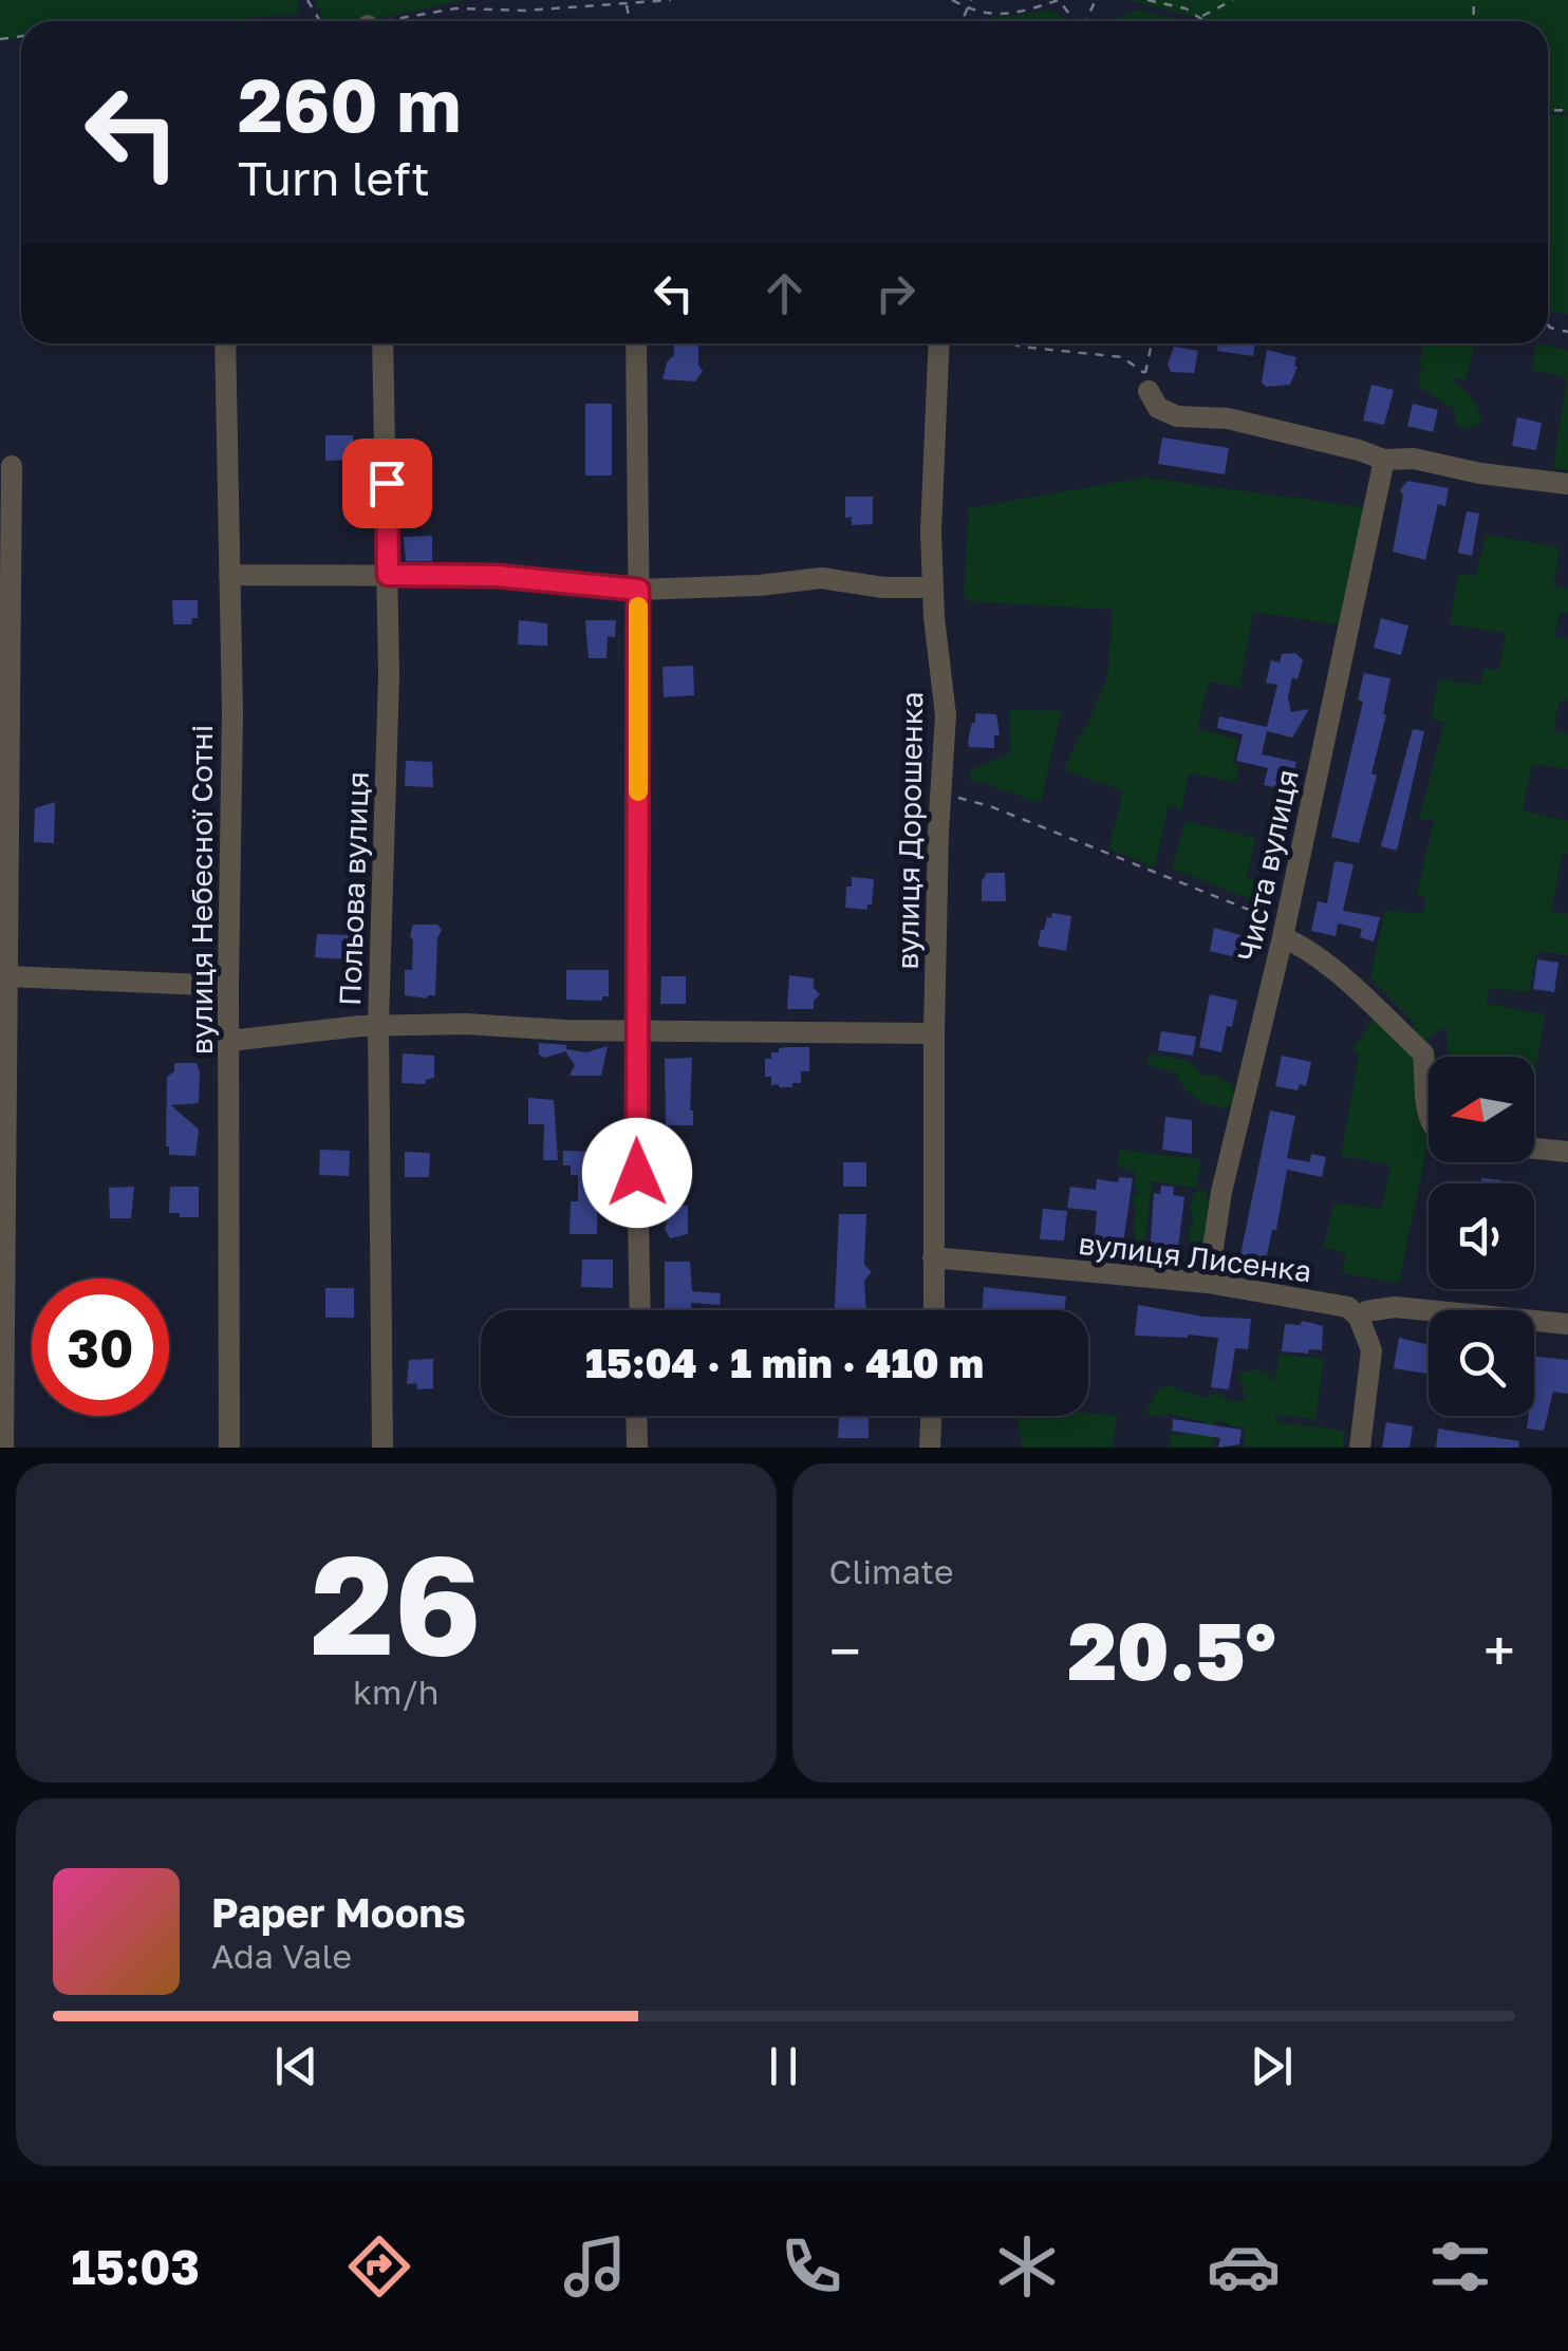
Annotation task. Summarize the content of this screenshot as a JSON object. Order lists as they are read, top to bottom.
{
  "streets": {
    "street": [
      "вулиця Дорошенка",
      "Чиста вулиця",
      "Польова вулиця",
      "вулиця Небесної Сотні",
      "вулиця Лисенка"
    ]
  },
  "crossings": [
    ["вулиця Дорошенка", "вулиця Лисенка"],
    ["Чиста вулиця", "вулиця Лисенка"]
  ],
  "north": "left",
  "page": {
    "turn": ["260 m", "Turn left"],
    "limit": "30",
    "trip": "15:04 · 1 min · 410 m",
    "tile": [
      ["26", "km/h"],
      "Climate"
    ],
    "heat": ["−", "20.5°", "+"],
    "song": ["Paper Moons", "Ada Vale"],
    "tabs": "15:03"
  }
}
